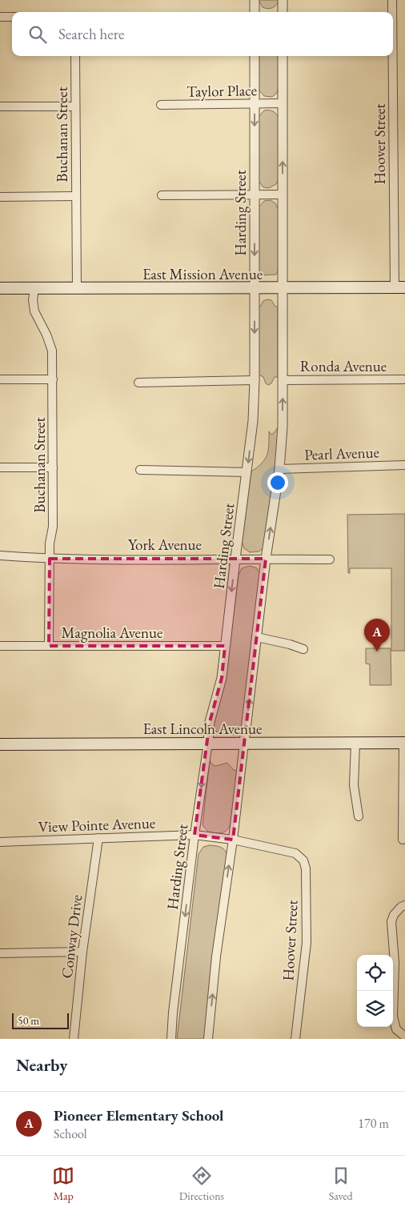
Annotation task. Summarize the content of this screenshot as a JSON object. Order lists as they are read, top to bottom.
{
  "streets": {
    "main road": ["East Mission Avenue", "East Lincoln Avenue"],
    "street": [
      "Taylor Place",
      "Buchanan Street",
      "Hoover Street",
      "Harding Street",
      "Ronda Avenue",
      "Pearl Avenue",
      "York Avenue",
      "Magnolia Avenue",
      "View Pointe Avenue",
      "Conway Drive"
    ]
  },
  "crossings": [
    ["Taylor Place", "Harding Street"],
    ["Buchanan Street", "East Mission Avenue"],
    ["Buchanan Street", "York Avenue"],
    ["Buchanan Street", "Magnolia Avenue"],
    ["Hoover Street", "East Mission Avenue"],
    ["Hoover Street", "View Pointe Avenue"],
    ["Harding Street", "East Mission Avenue"],
    ["Harding Street", "York Avenue"],
    ["Harding Street", "Magnolia Avenue"],
    ["Harding Street", "East Lincoln Avenue"],
    ["Harding Street", "View Pointe Avenue"],
    ["View Pointe Avenue", "Conway Drive"]
  ],
  "scale_bar": "50 m",
  "page": {
    "search": "Search here",
    "pins": "A",
    "scale": "50 m",
    "heading": "Nearby",
    "list": [
      {
        "mark": "A",
        "name": "Pioneer Elementary School",
        "note": "School",
        "value": "170 m"
      }
    ],
    "nav": ["Map", "Directions", "Saved"]
  }
}
